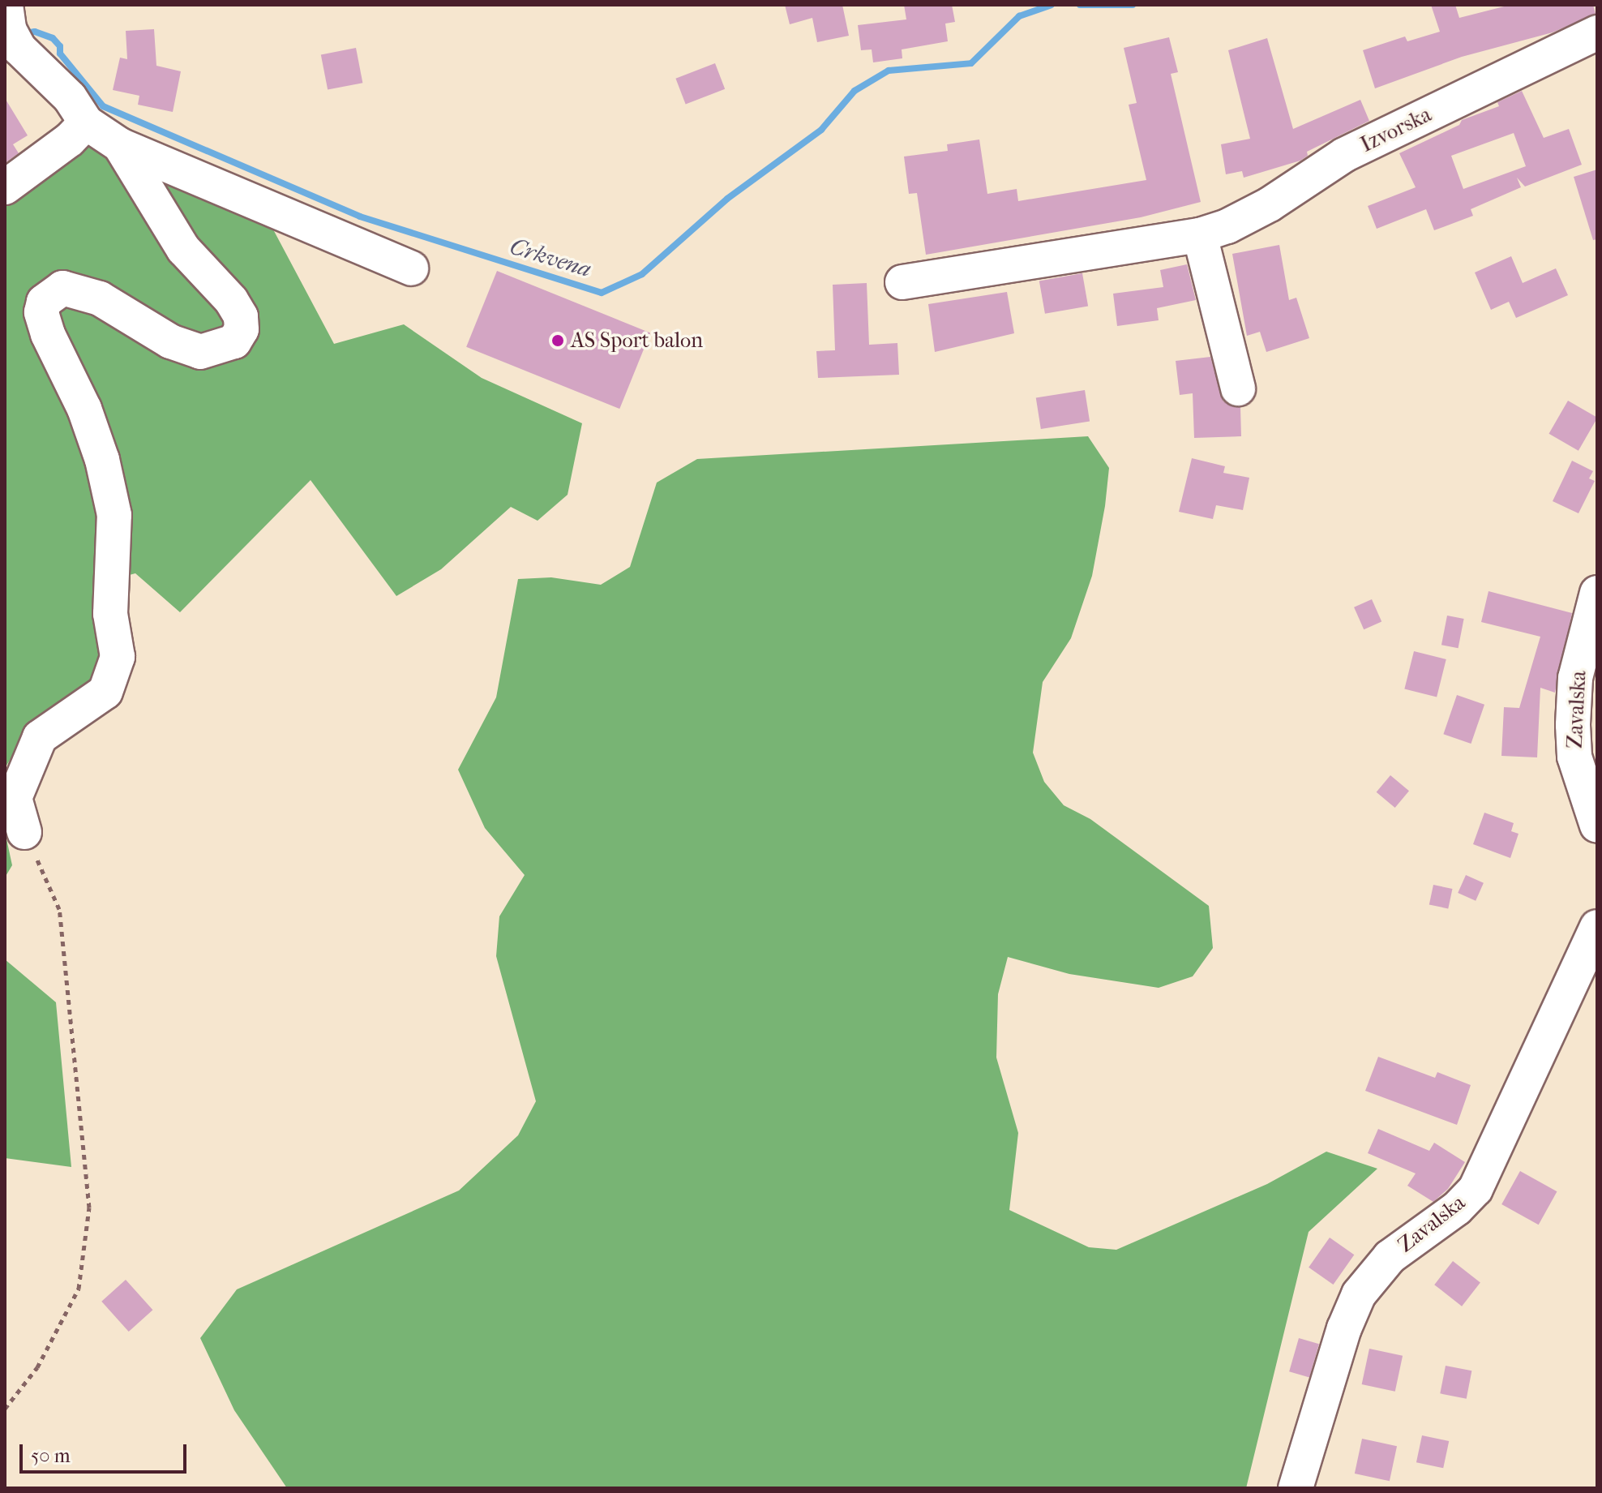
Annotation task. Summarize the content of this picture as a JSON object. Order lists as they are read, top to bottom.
{
  "streets": {
    "street": ["Izvorska", "Zavalska"]
  },
  "water": ["Crkvena"],
  "places": ["AS Sport balon"],
  "scale_bar": "50 m"
}
